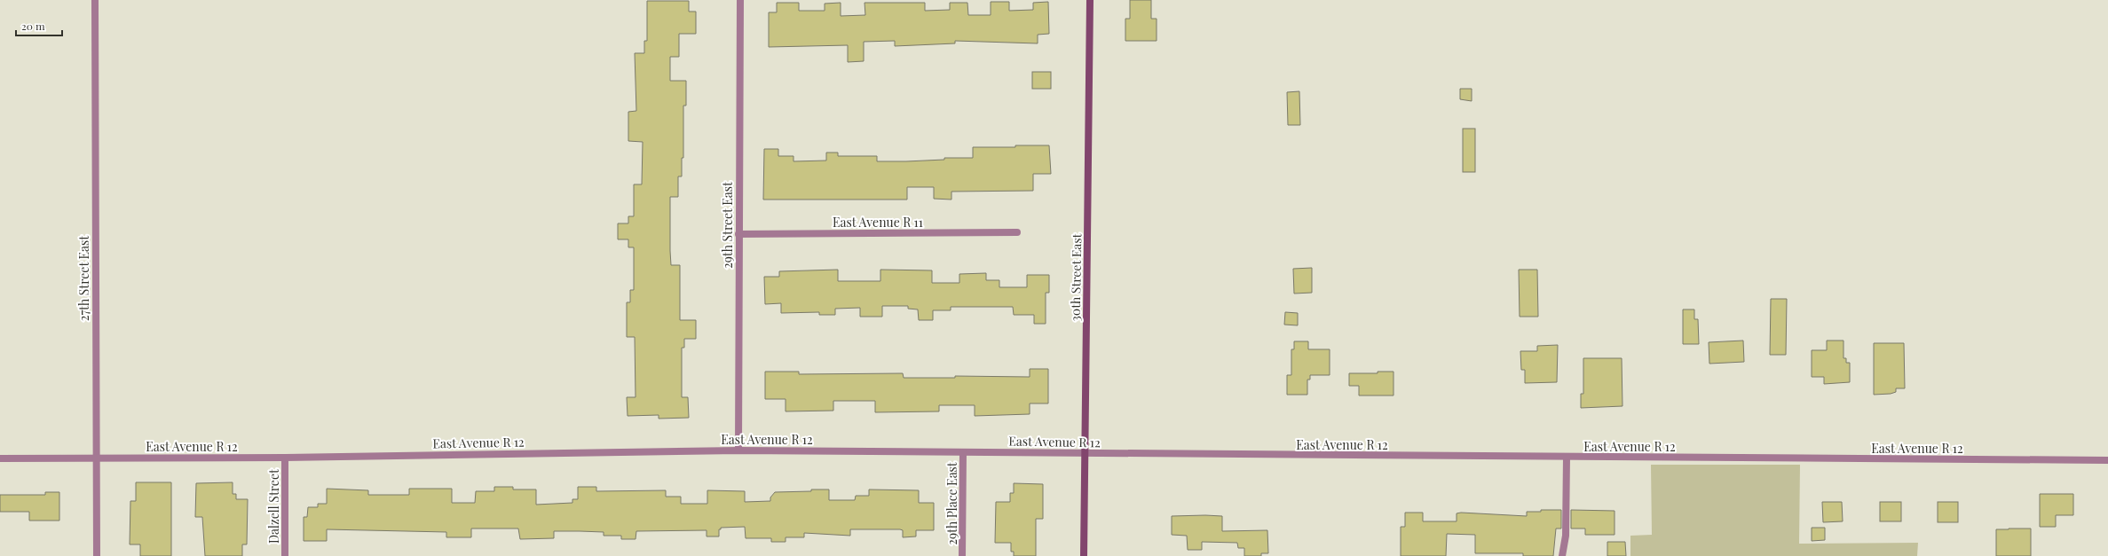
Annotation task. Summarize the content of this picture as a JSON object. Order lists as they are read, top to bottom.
{
  "streets": {
    "street": [
      "East Avenue R 11",
      "29th Street East",
      "30th Street East",
      "27th Street East",
      "East Avenue R 12",
      "29th Place East",
      "Dalzell Street"
    ]
  },
  "crossings": [
    ["East Avenue R 11", "29th Street East"],
    ["29th Street East", "East Avenue R 12"],
    ["30th Street East", "East Avenue R 12"],
    ["27th Street East", "East Avenue R 12"],
    ["East Avenue R 12", "29th Place East"],
    ["East Avenue R 12", "Dalzell Street"]
  ],
  "scale_bar": "20 m"
}
